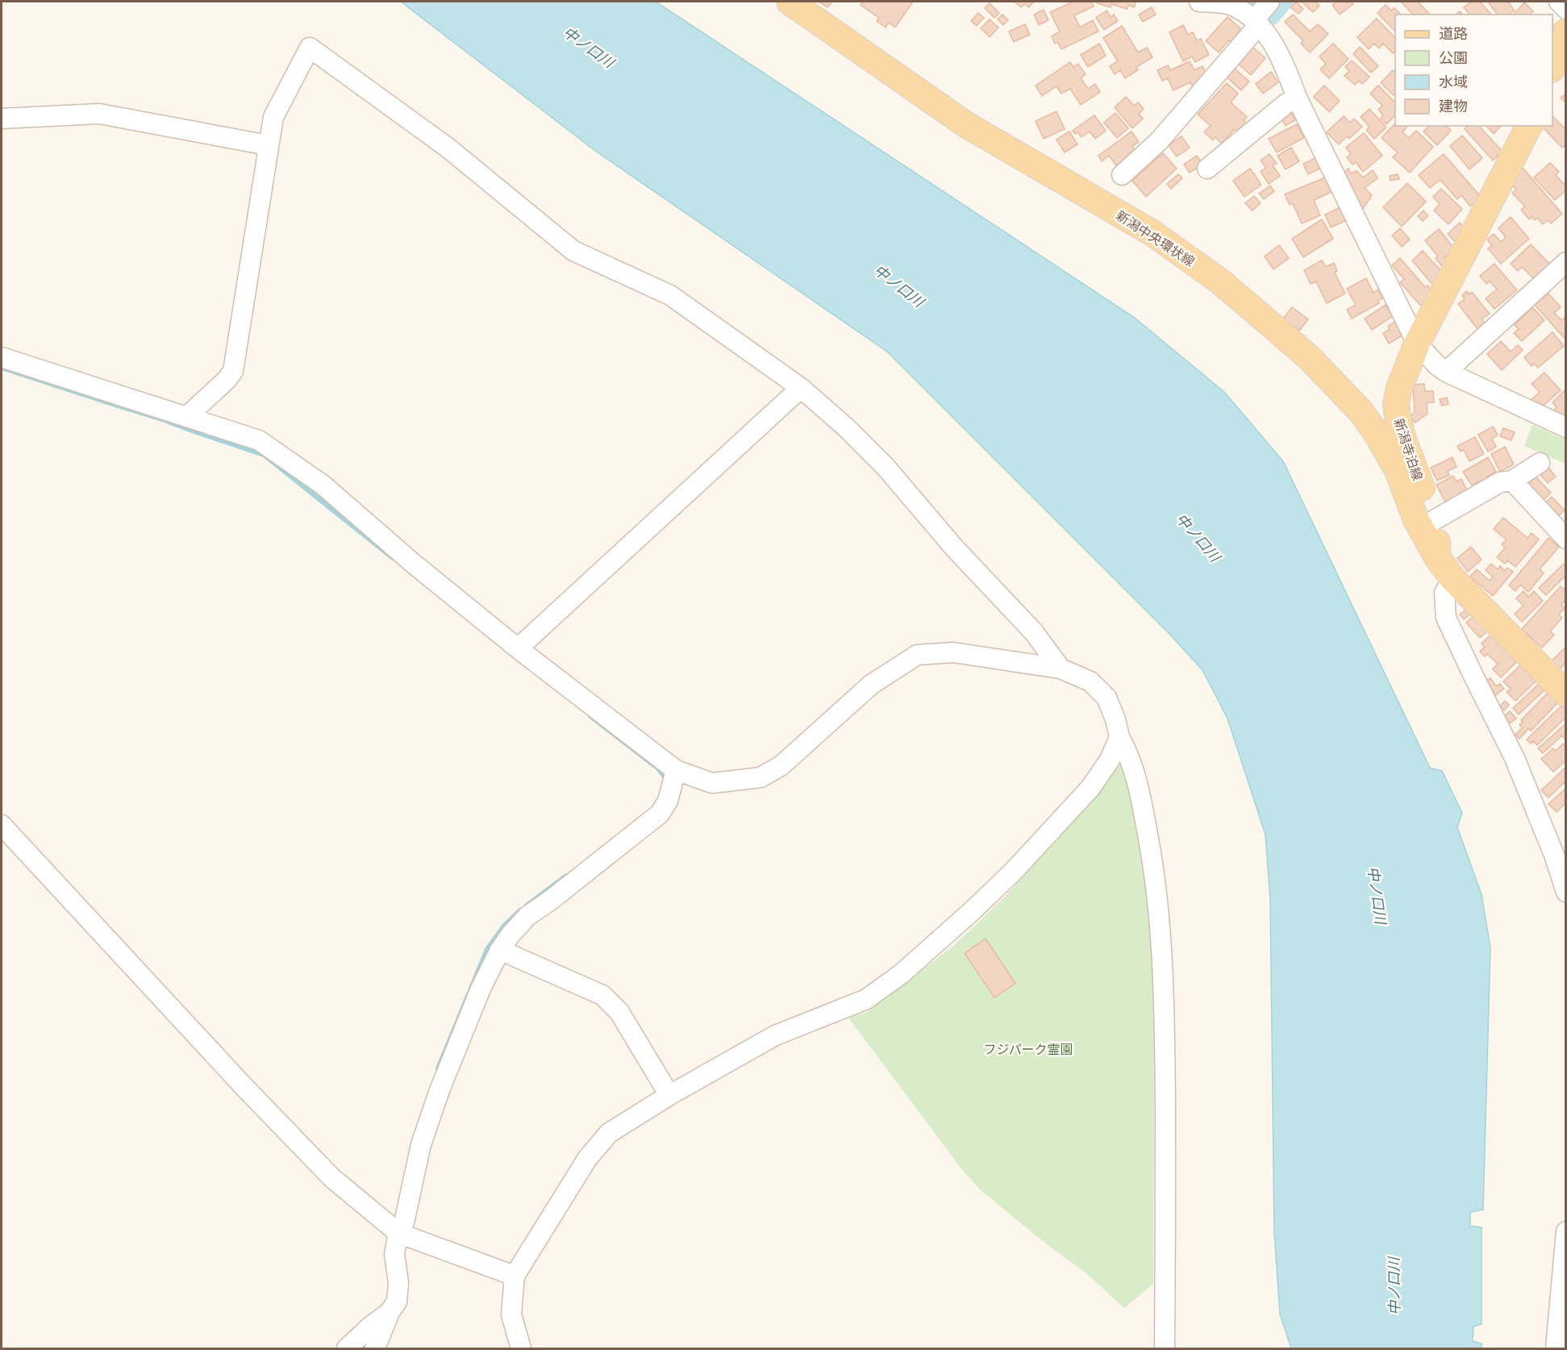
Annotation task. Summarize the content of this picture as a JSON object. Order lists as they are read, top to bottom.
{
  "streets": {
    "main road": ["新潟中央環状線", "新潟寺泊線"]
  },
  "crossings": [
    ["新潟中央環状線", "新潟寺泊線"]
  ],
  "water": ["中ノ口川"],
  "parks": ["フジパーク霊園"],
  "legend": [
    "道路",
    "公園",
    "水域",
    "建物"
  ]
}
